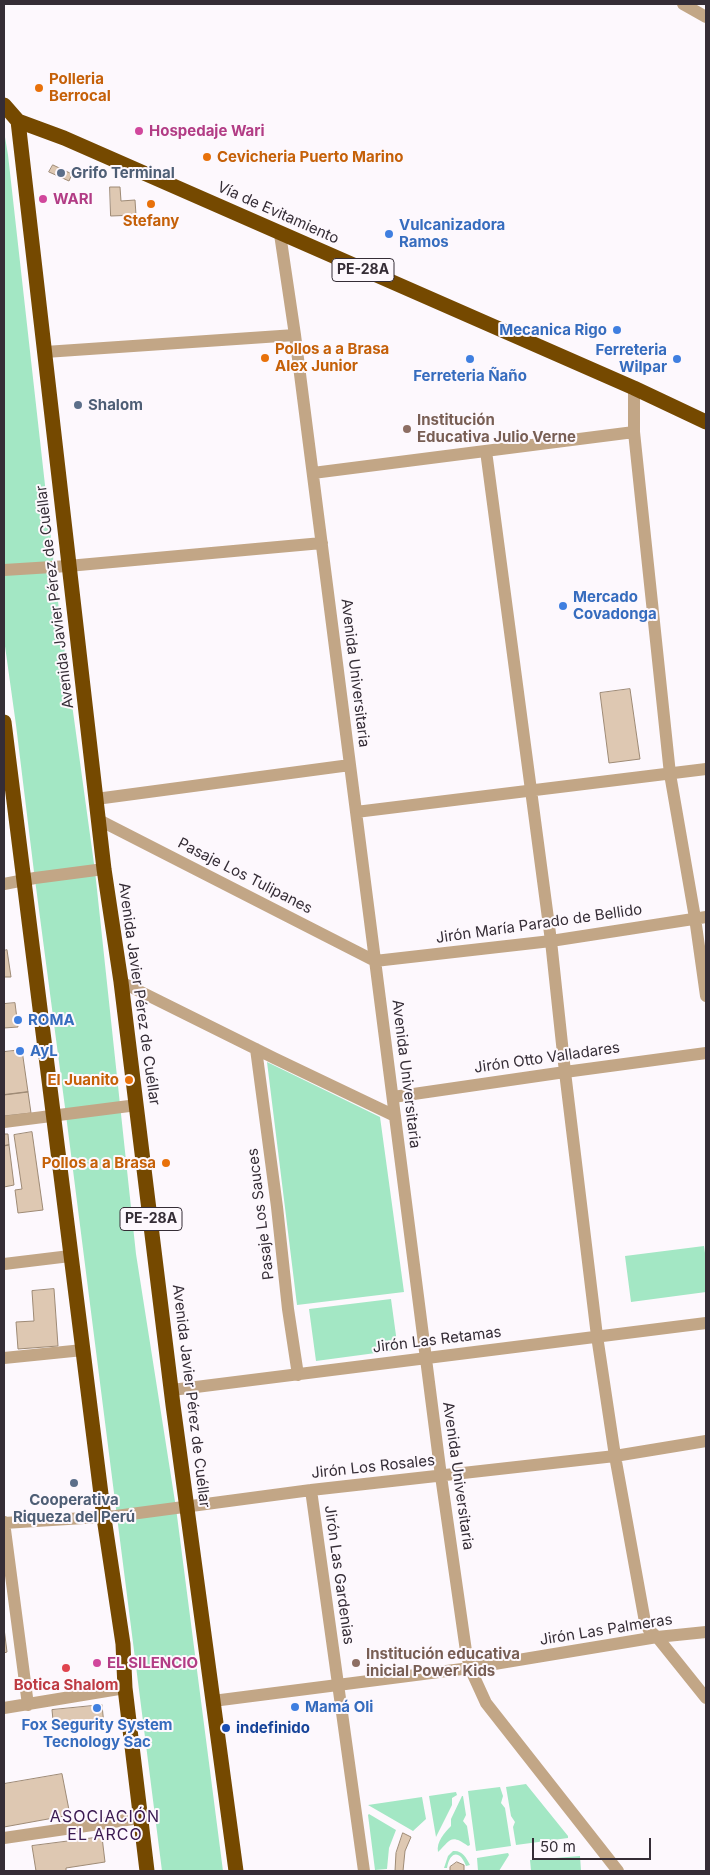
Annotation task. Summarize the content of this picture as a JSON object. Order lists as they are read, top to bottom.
{
  "streets": {
    "highway": ["Vía de Evitamiento", "PE-28A", "Avenida Javier Pérez de Cuéllar"],
    "street": [
      "Avenida Universitaria",
      "Pasaje Los Tulipanes",
      "Jirón María Parado de Bellido",
      "Jirón Otto Valladares",
      "Pasaje Los Sauces",
      "Jirón Las Retamas",
      "Jirón Los Rosales",
      "Jirón Las Gardenias",
      "Jirón Las Palmeras"
    ]
  },
  "crossings": [
    ["Vía de Evitamiento", "Avenida Javier Pérez de Cuéllar"],
    ["Vía de Evitamiento", "Avenida Universitaria"],
    ["Avenida Javier Pérez de Cuéllar", "Pasaje Los Tulipanes"],
    ["Avenida Javier Pérez de Cuéllar", "Jirón Las Retamas"],
    ["Avenida Javier Pérez de Cuéllar", "Jirón Los Rosales"],
    ["Avenida Javier Pérez de Cuéllar", "Jirón Las Palmeras"],
    ["Avenida Universitaria", "Pasaje Los Tulipanes"],
    ["Avenida Universitaria", "Jirón María Parado de Bellido"],
    ["Avenida Universitaria", "Jirón Otto Valladares"],
    ["Avenida Universitaria", "Jirón Las Retamas"],
    ["Avenida Universitaria", "Jirón Los Rosales"],
    ["Avenida Universitaria", "Jirón Las Palmeras"],
    ["Pasaje Los Tulipanes", "Jirón María Parado de Bellido"],
    ["Pasaje Los Sauces", "Jirón Las Retamas"],
    ["Jirón Los Rosales", "Jirón Las Gardenias"],
    ["Jirón Las Gardenias", "Jirón Las Palmeras"]
  ],
  "districts": ["ASOCIACIÓN EL ARCO"],
  "places": [
    "Polleria Berrocal",
    "Hospedaje Wari",
    "Cevicheria Puerto Marino",
    "Grifo Terminal",
    "WARI",
    "Stefany",
    "Vulcanizadora Ramos",
    "Mecanica Rigo",
    "Pollos a a Brasa Alex Junior",
    "Ferreteria Ñaño",
    "Ferreteria Wilpar",
    "Shalom",
    "Institución Educativa Julio Verne",
    "Mercado Covadonga",
    "ROMA",
    "AyL",
    "El Juanito",
    "Pollos a a Brasa",
    "Cooperativa Riqueza del Perú",
    "EL SILENCIO",
    "Institución educativa inicial Power Kids",
    "Botica Shalom",
    "Mamá Oli",
    "Fox Segurity System Tecnology Sac",
    "indefinido"
  ],
  "scale_bar": "50 m"
}
